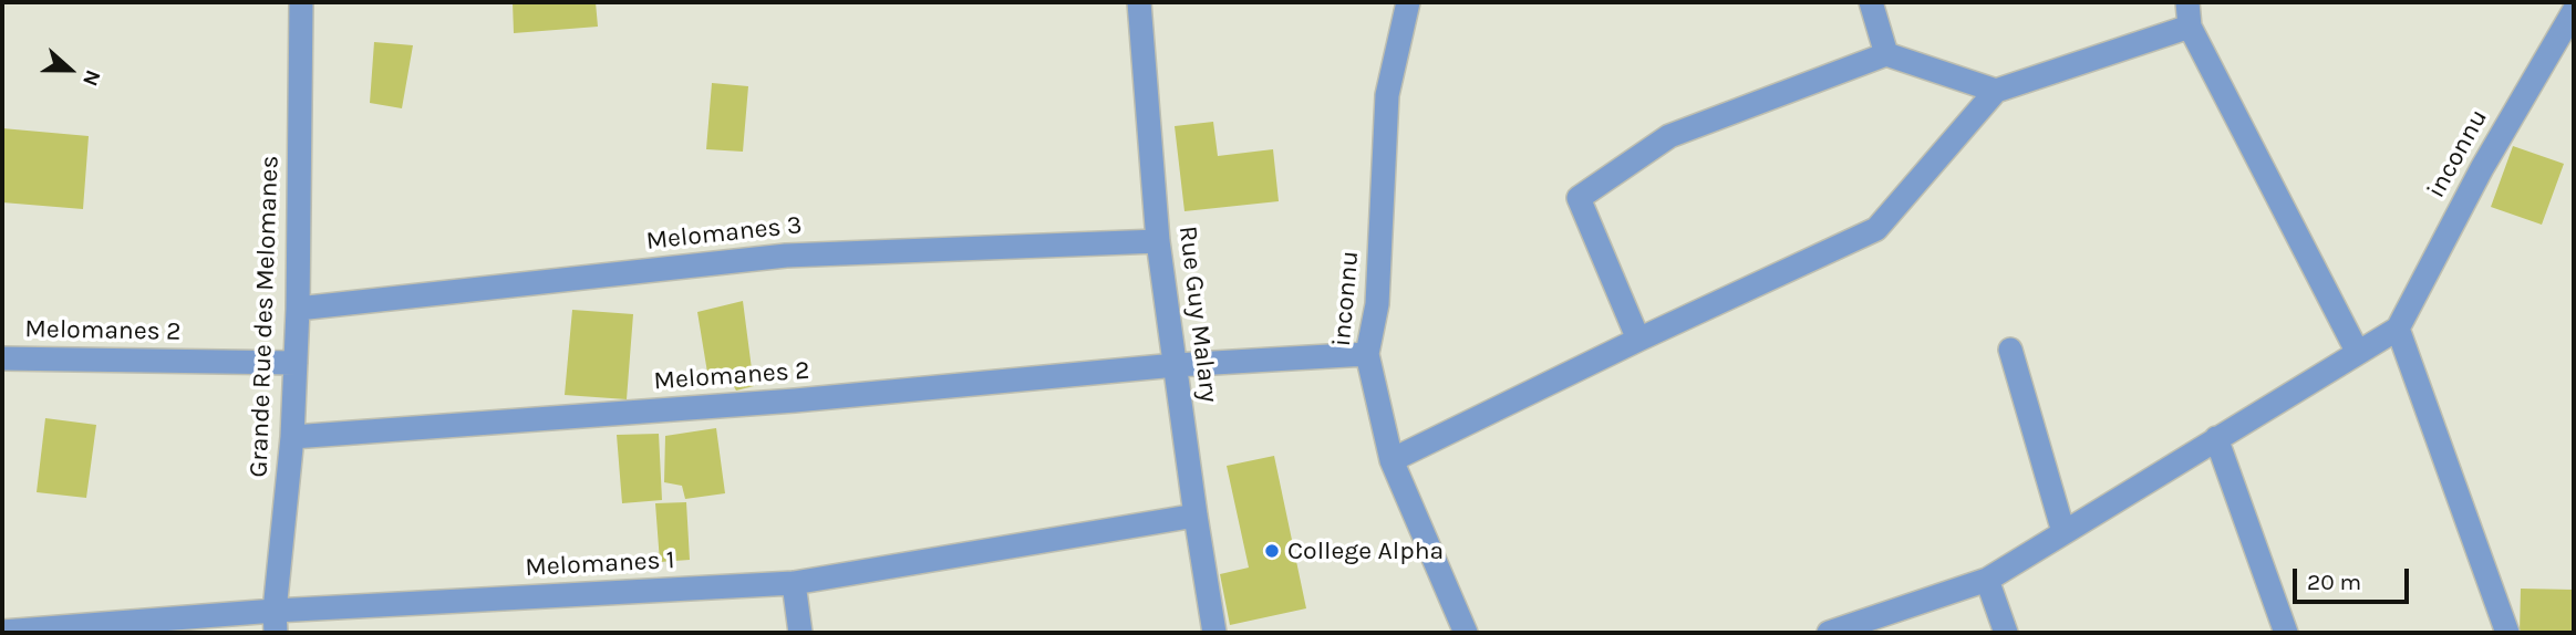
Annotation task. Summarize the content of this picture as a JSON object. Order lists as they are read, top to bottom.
{
  "streets": {
    "street": [
      "inconnu",
      "Melomanes 3",
      "Rue Guy Malary",
      "Grande Rue des Melomanes",
      "Melomanes 2",
      "Melomanes 1"
    ]
  },
  "crossings": [
    ["inconnu", "Melomanes 2"],
    ["Melomanes 3", "Rue Guy Malary"],
    ["Melomanes 3", "Grande Rue des Melomanes"],
    ["Rue Guy Malary", "Melomanes 2"],
    ["Rue Guy Malary", "Melomanes 1"],
    ["Grande Rue des Melomanes", "Melomanes 2"],
    ["Grande Rue des Melomanes", "Melomanes 1"]
  ],
  "places": ["College Alpha"],
  "scale_bar": "20 m",
  "north": "right"
}
